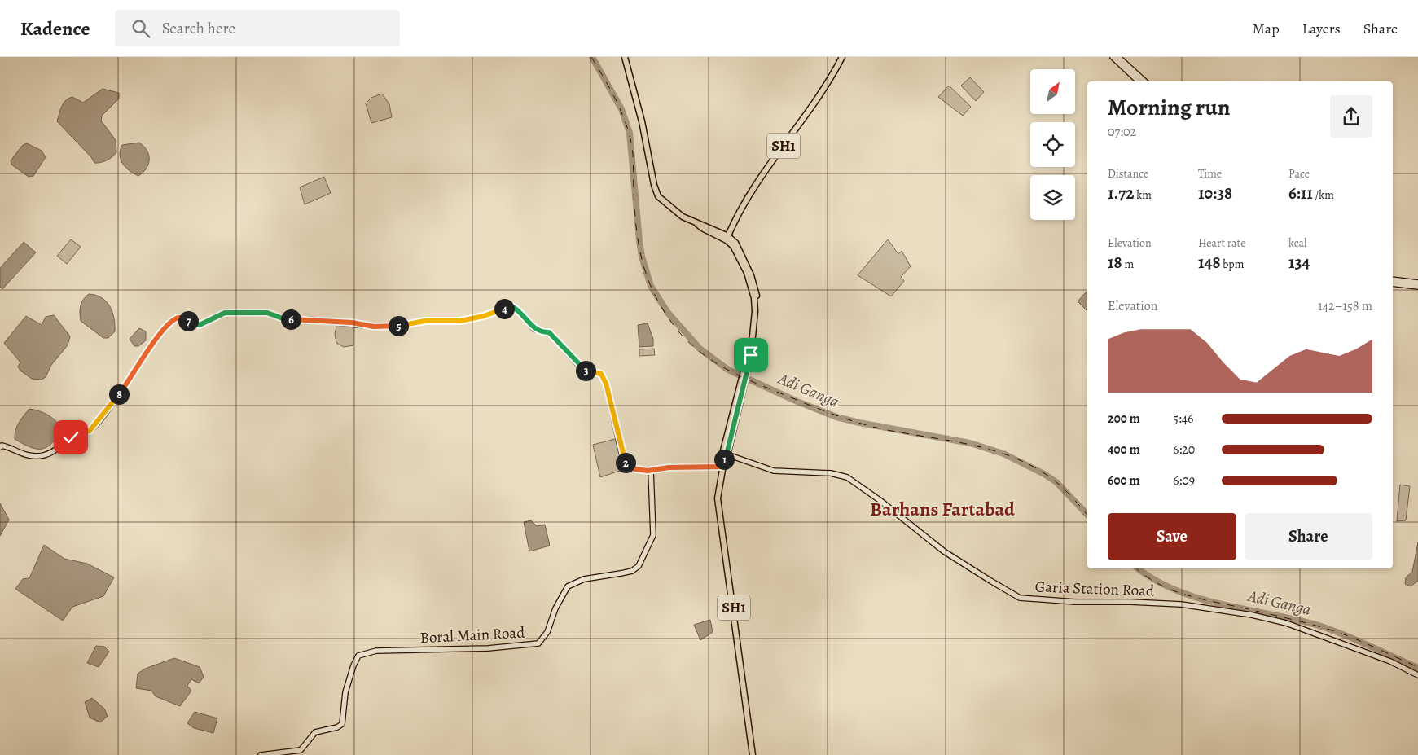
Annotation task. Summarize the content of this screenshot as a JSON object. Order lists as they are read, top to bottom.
{
  "streets": {
    "main road": ["SH1", "Garia Station Road", "Boral Main Road"]
  },
  "crossings": [
    ["SH1", "Garia Station Road"]
  ],
  "districts": ["Barhans Fartabad"],
  "water": ["Adi Ganga"],
  "north": "top right",
  "page": {
    "header": "Kadence",
    "search": "Search here",
    "nav": ["Map", "Layers", "Share"],
    "heading": ["Morning run", "07:02"],
    "stats": [
      ["Distance", "1.72 km"],
      ["Time", "10:38"],
      ["Pace", "6:11 /km"],
      ["Elevation", "18 m"],
      ["Heart rate", "148 bpm"],
      ["kcal", "134"]
    ],
    "chart": ["Elevation", "142–158 m"],
    "pins": [
      "4",
      "6",
      "7",
      "5",
      "3",
      "8",
      "1",
      "2"
    ],
    "list": [
      {
        "name": "200 m",
        "note": "5:46"
      },
      {
        "name": "400 m",
        "note": "6:20"
      },
      {
        "name": "600 m",
        "note": "6:09"
      }
    ],
    "buttons": ["Save", "Share"]
  }
}
